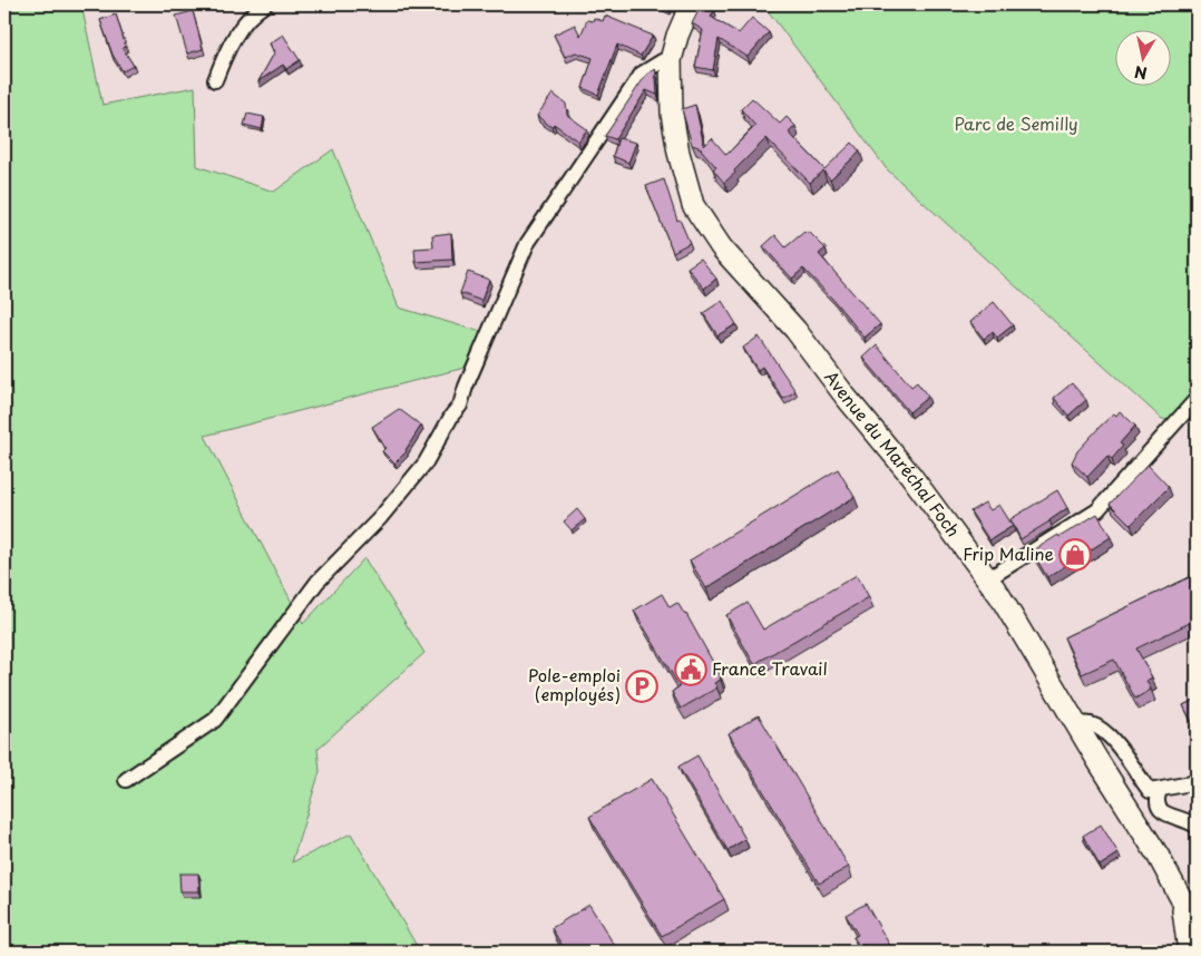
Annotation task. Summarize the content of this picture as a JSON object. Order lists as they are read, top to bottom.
{
  "streets": {
    "main road": ["Avenue du Maréchal Foch"]
  },
  "parks": ["Parc de Semilly"],
  "places": {
    "shop": ["Frip Maline"],
    "public building": ["France Travail"],
    "parking": ["Pole-emploi (employés)"]
  },
  "north": "bottom"
}
